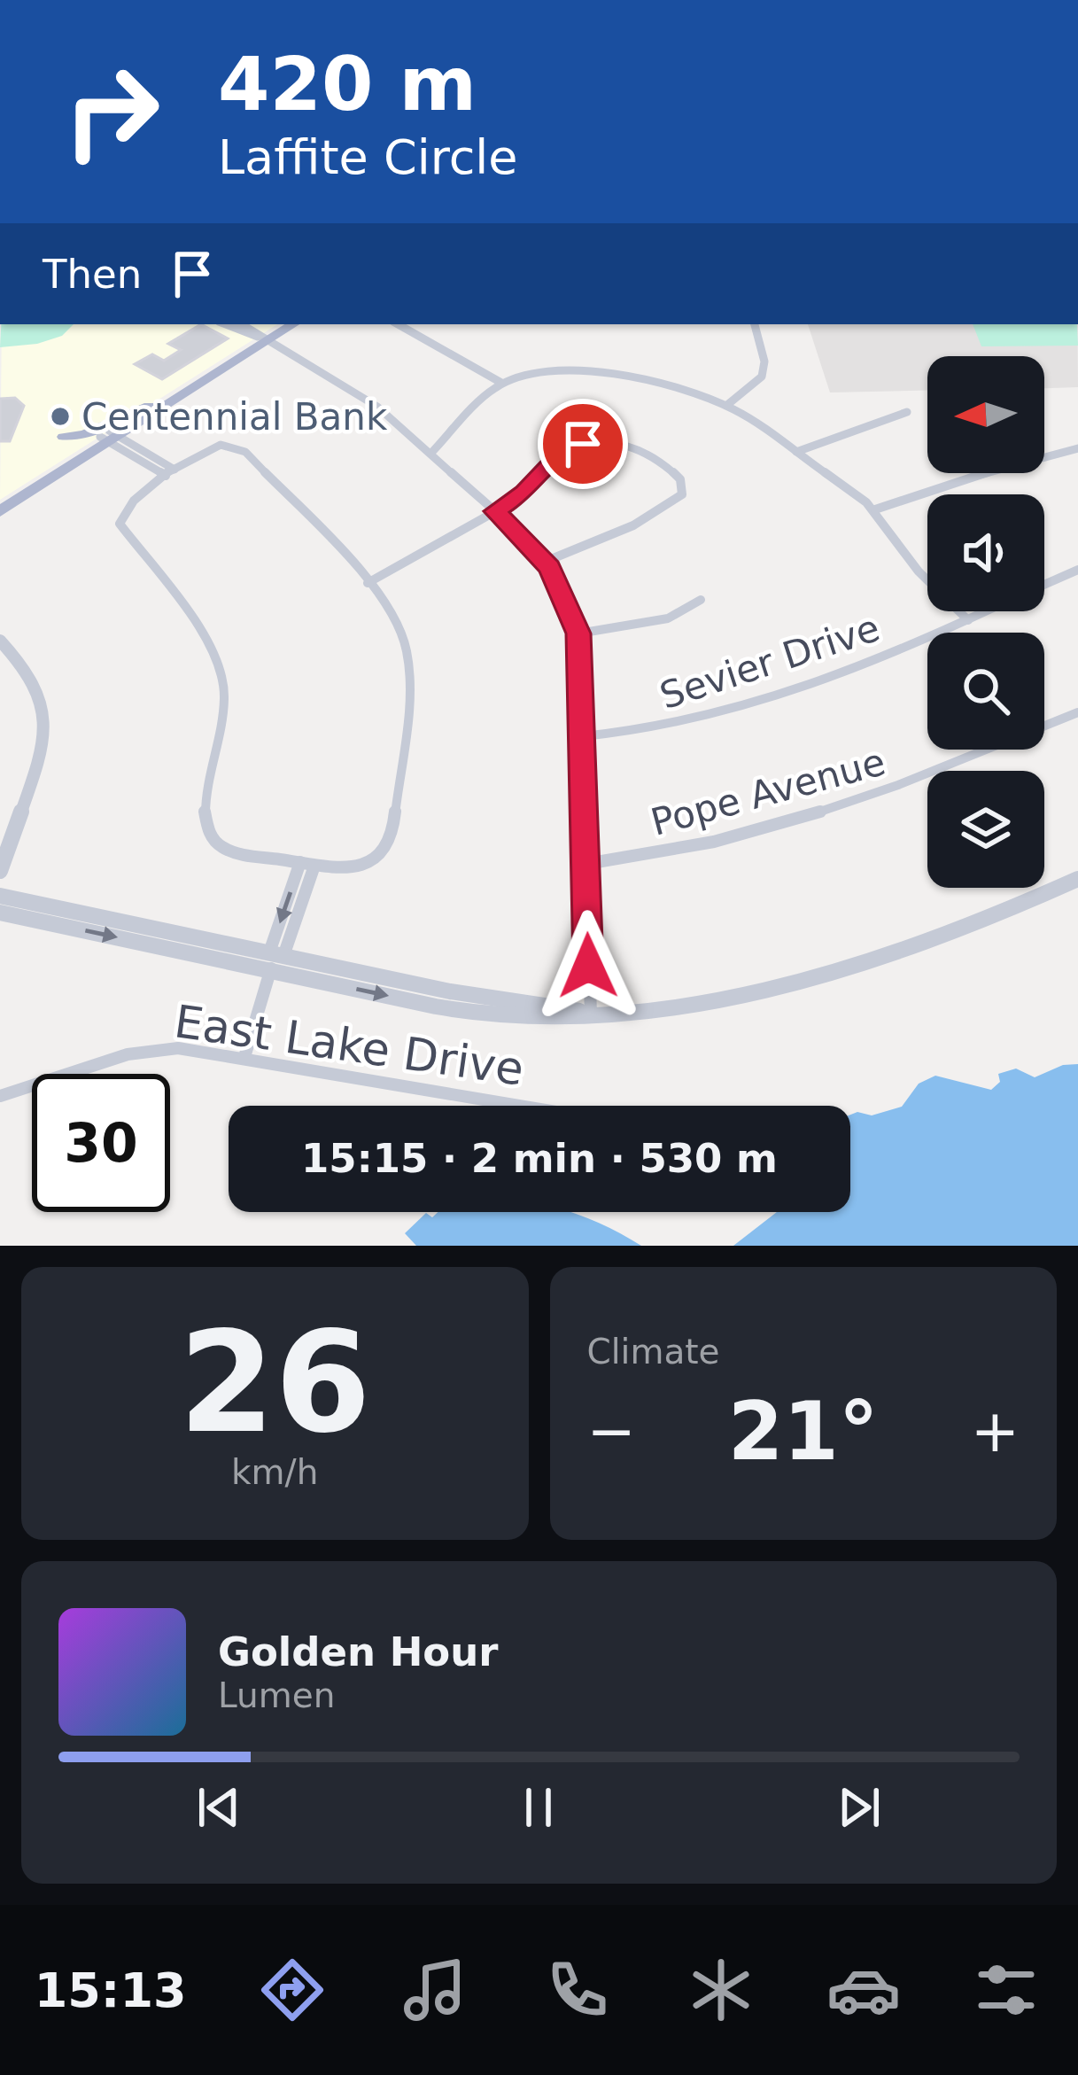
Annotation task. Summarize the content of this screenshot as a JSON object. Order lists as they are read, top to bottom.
{
  "streets": {
    "street": ["Sevier Drive", "Pope Avenue", "East Lake Drive"]
  },
  "places": ["Centennial Bank"],
  "north": "left",
  "page": {
    "turn": ["420 m", "Laffite Circle"],
    "then": "Then",
    "limit": "30",
    "trip": "15:15 · 2 min · 530 m",
    "tile": [
      ["26", "km/h"],
      "Climate"
    ],
    "heat": ["−", "21°", "+"],
    "song": ["Golden Hour", "Lumen"],
    "tabs": "15:13"
  }
}
